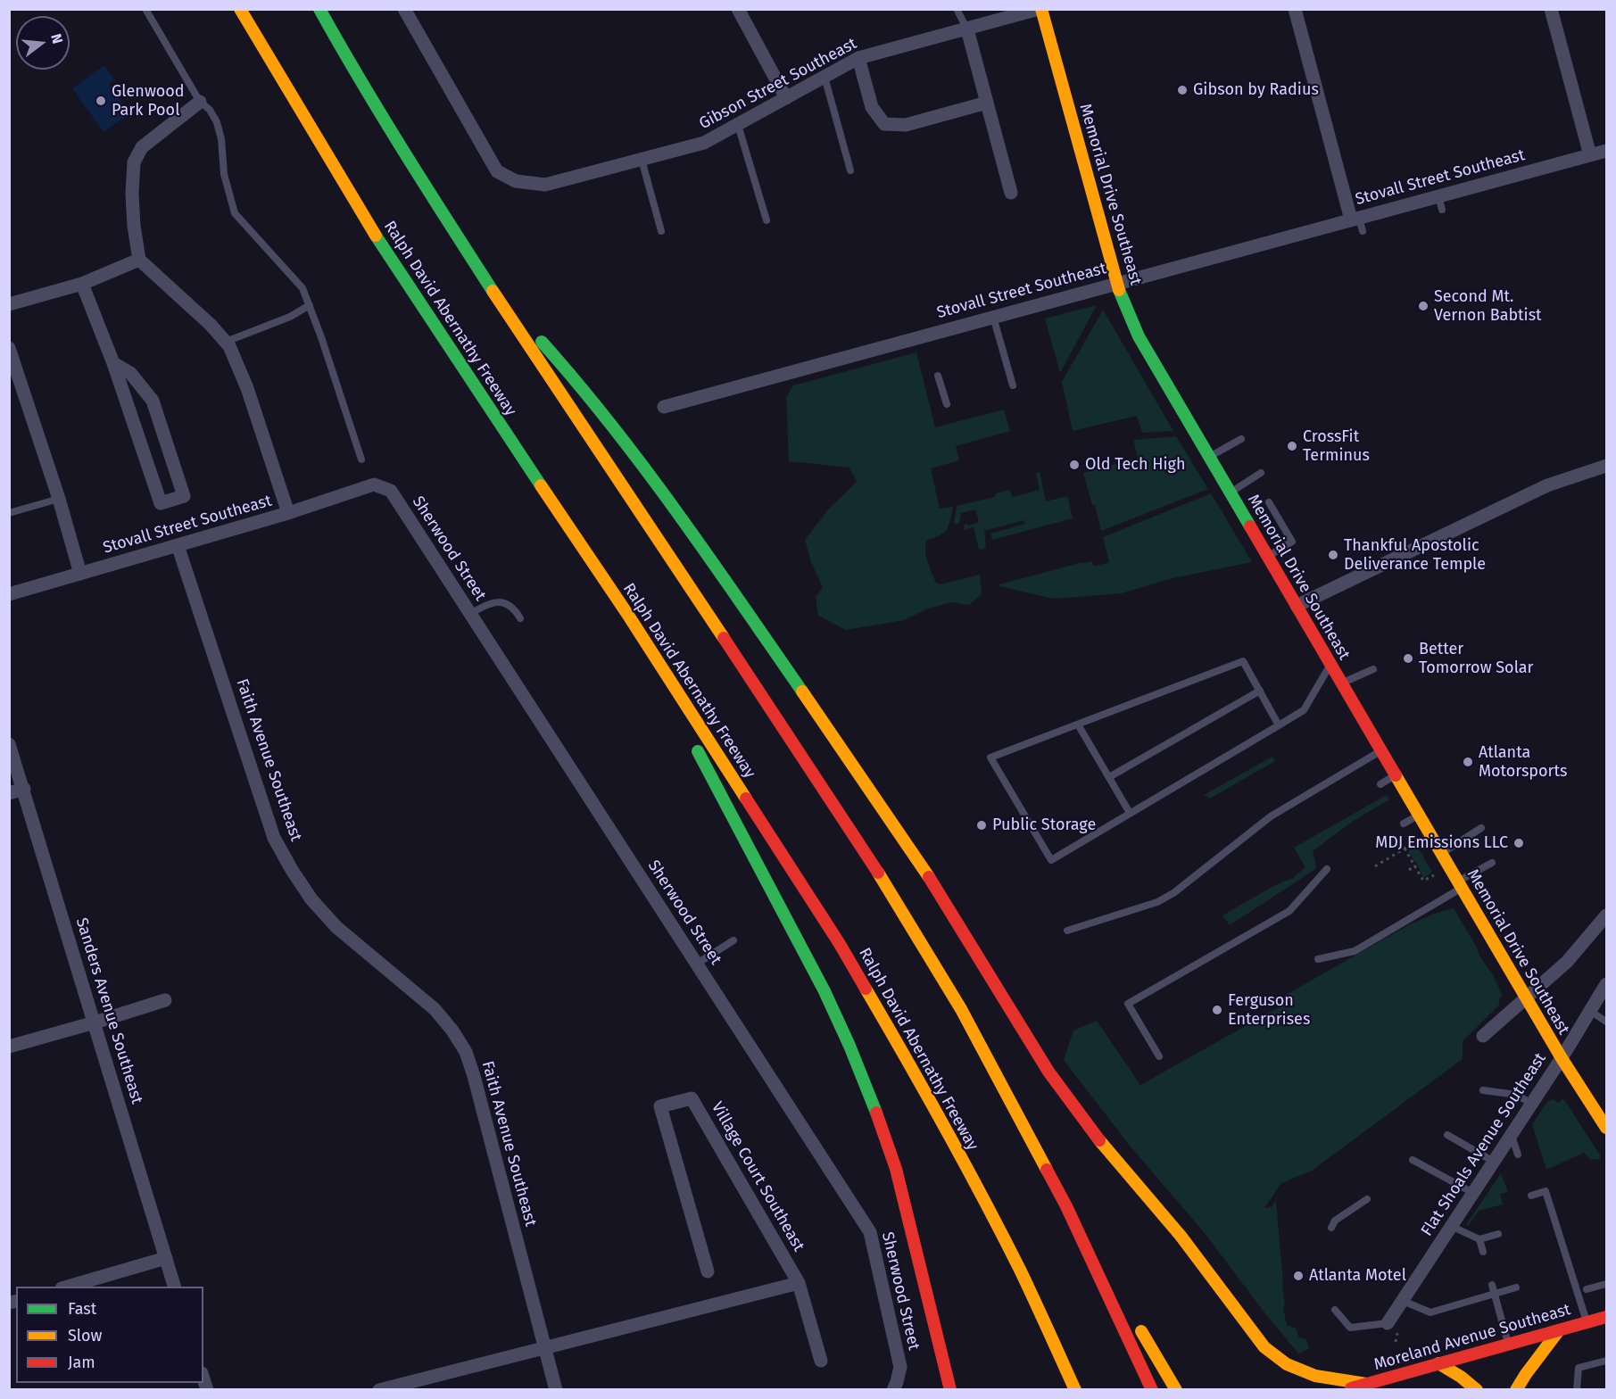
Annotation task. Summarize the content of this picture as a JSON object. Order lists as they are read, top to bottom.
{
  "streets": {
    "main road": ["Memorial Drive Southeast", "Ralph David Abernathy Freeway", "Moreland Avenue Southeast"],
    "street": [
      "Gibson Street Southeast",
      "Stovall Street Southeast",
      "Sherwood Street",
      "Faith Avenue Southeast",
      "Sanders Avenue Southeast",
      "Flat Shoals Avenue Southeast",
      "Village Court Southeast"
    ]
  },
  "crossings": [
    ["Gibson Street Southeast", "Memorial Drive Southeast"],
    ["Stovall Street Southeast", "Memorial Drive Southeast"],
    ["Stovall Street Southeast", "Sherwood Street"],
    ["Stovall Street Southeast", "Faith Avenue Southeast"],
    ["Memorial Drive Southeast", "Flat Shoals Avenue Southeast"]
  ],
  "places": [
    "Gibson by Radius",
    "Glenwood Park Pool",
    "Second Mt. Vernon Babtist",
    "CrossFit Terminus",
    "Old Tech High",
    "Thankful Apostolic Deliverance Temple",
    "Better Tomorrow Solar",
    "Atlanta Motorsports",
    "Public Storage",
    "MDJ Emissions LLC",
    "Ferguson Enterprises",
    "Atlanta Motel"
  ],
  "legend": ["Fast", "Slow", "Jam"],
  "north": "right"
}
